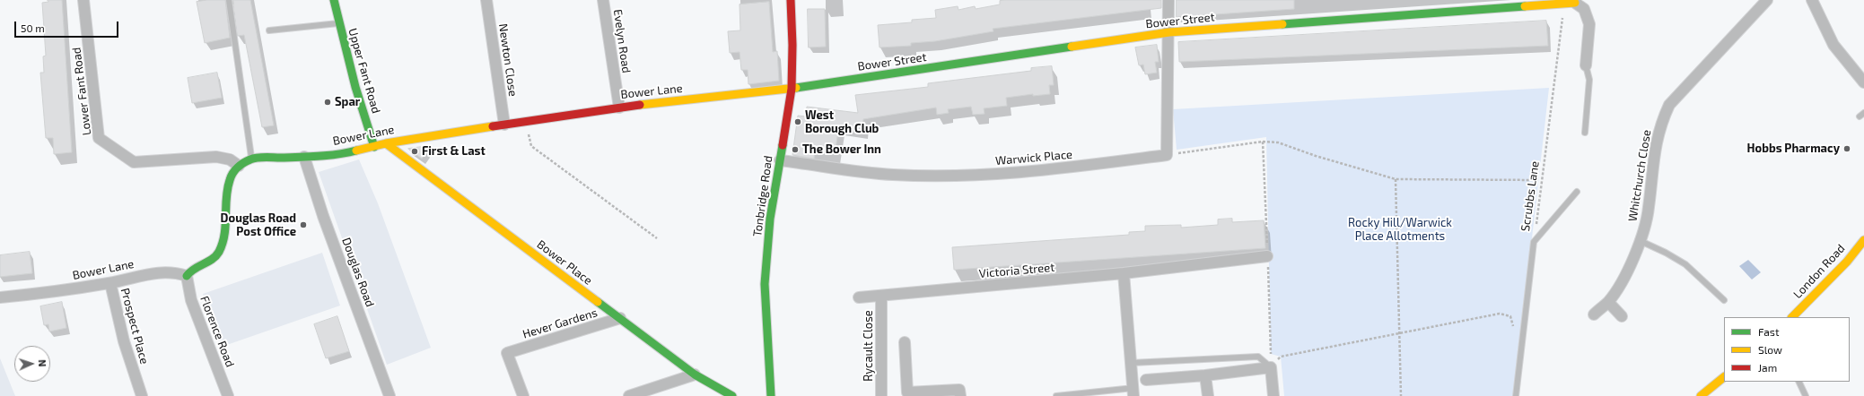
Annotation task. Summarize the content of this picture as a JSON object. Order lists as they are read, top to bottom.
{
  "streets": {
    "street": [
      "Bower Street",
      "Evelyn Road",
      "Newton Close",
      "Upper Fant Road",
      "Lower Fant Road",
      "Bower Lane",
      "Warwick Place",
      "Whitchurch Close",
      "Tonbridge Road",
      "Bower Place",
      "Victoria Street",
      "London Road",
      "Douglas Road",
      "Hever Gardens",
      "Prospect Place",
      "Florence Road",
      "Rycault Close"
    ],
    "lane": ["Scrubbs Lane"]
  },
  "crossings": [
    ["Bower Street", "Bower Lane"],
    ["Bower Street", "Tonbridge Road"],
    ["Bower Street", "Scrubbs Lane"],
    ["Evelyn Road", "Bower Lane"],
    ["Newton Close", "Bower Lane"],
    ["Upper Fant Road", "Bower Lane"],
    ["Lower Fant Road", "Bower Lane"],
    ["Bower Lane", "Tonbridge Road"],
    ["Bower Lane", "Bower Place"],
    ["Bower Lane", "Douglas Road"],
    ["Bower Lane", "Prospect Place"],
    ["Bower Lane", "Florence Road"],
    ["Warwick Place", "Tonbridge Road"],
    ["Bower Place", "Hever Gardens"],
    ["Victoria Street", "Rycault Close"]
  ],
  "parks": ["Rocky Hill/Warwick Place Allotments"],
  "places": [
    "Spar",
    "West Borough Club",
    "Hobbs Pharmacy",
    "The Bower Inn",
    "First & Last",
    "Douglas Road Post Office"
  ],
  "legend": ["Fast", "Slow", "Jam"],
  "scale_bar": "50 m",
  "north": "right"
}
